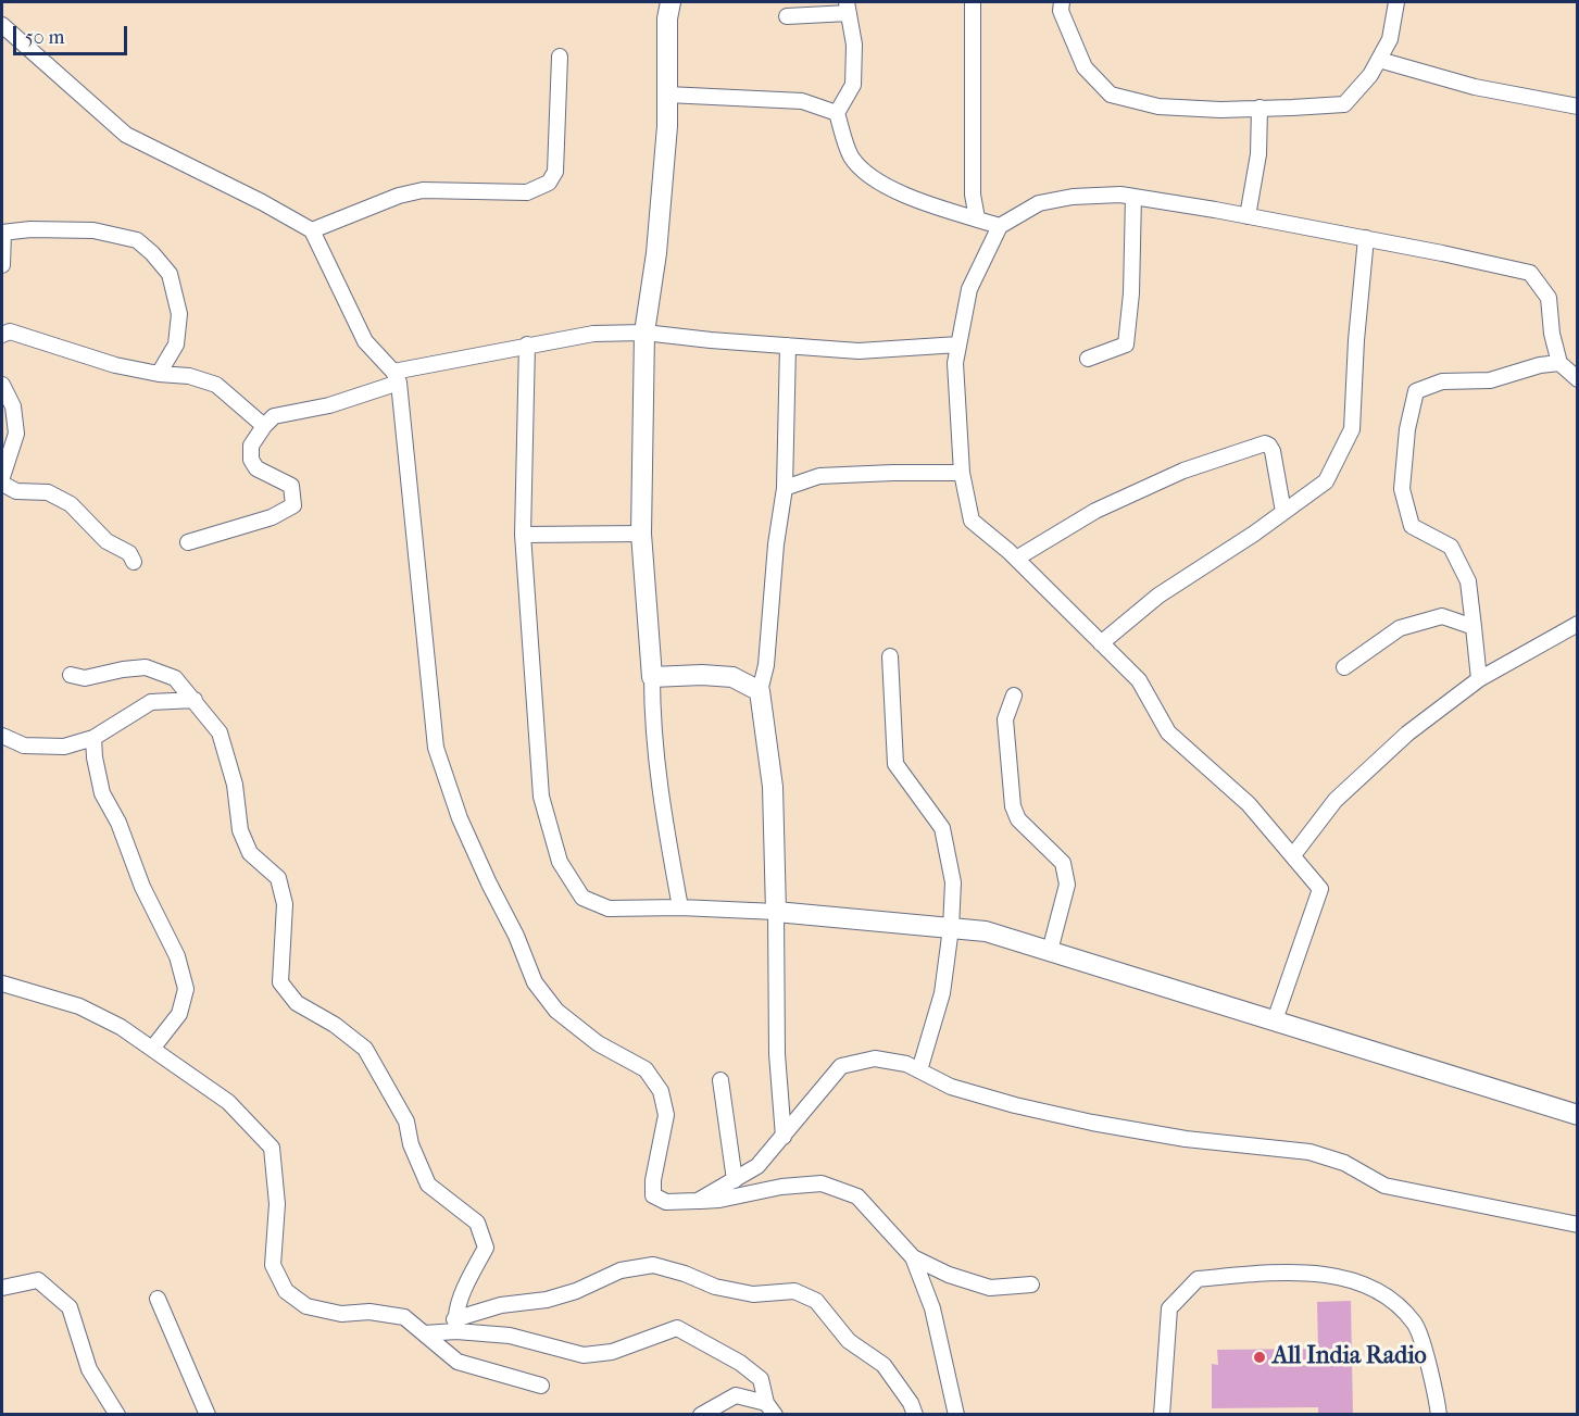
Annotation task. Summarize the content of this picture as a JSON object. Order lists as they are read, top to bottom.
{
  "places": ["All India Radio"],
  "scale_bar": "50 m"
}
